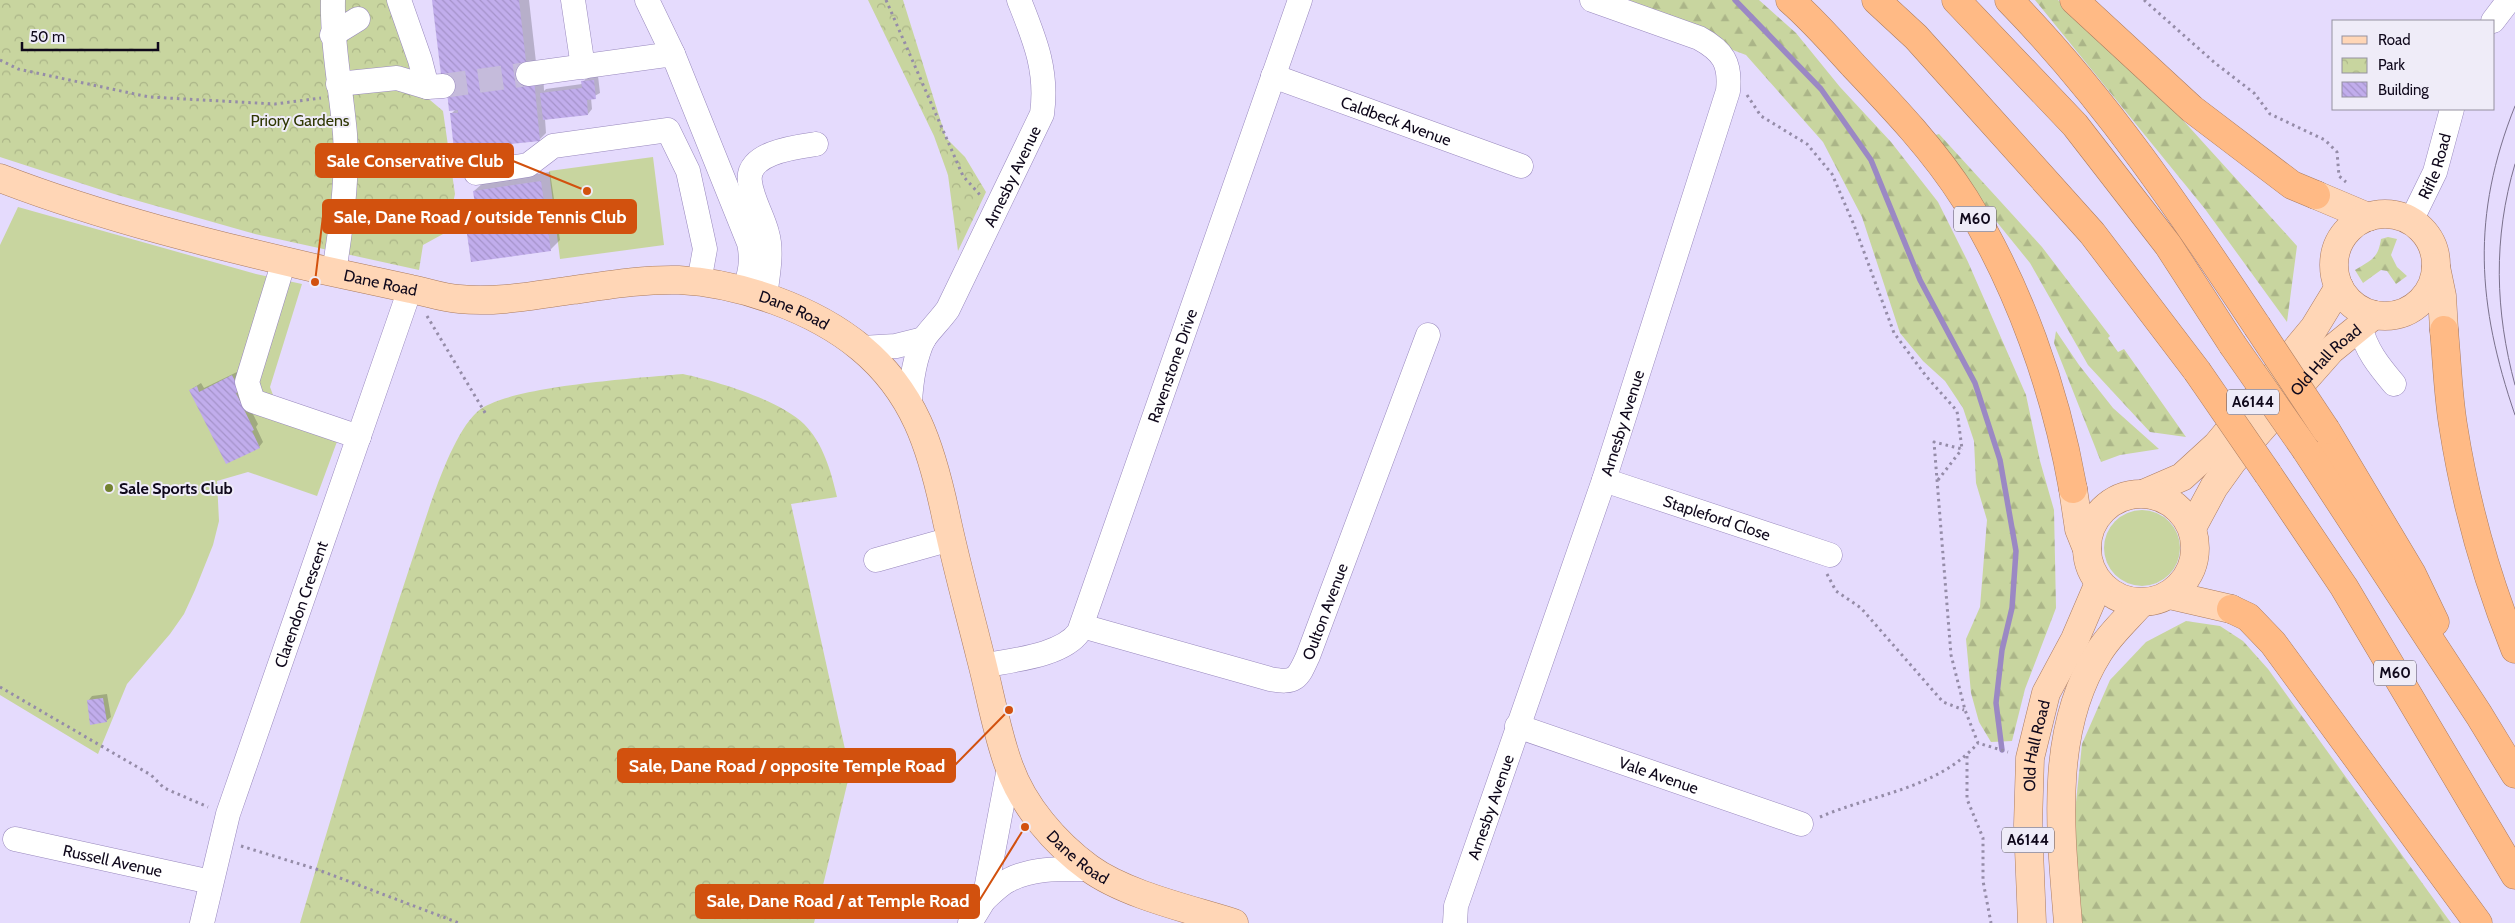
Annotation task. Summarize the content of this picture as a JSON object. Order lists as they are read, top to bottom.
{
  "streets": {
    "highway": ["M60"],
    "main road": ["Dane Road", "Old Hall Road", "A6144"],
    "street": [
      "Caldbeck Avenue",
      "Rifle Road",
      "Arnesby Avenue",
      "Ravenstone Drive",
      "Stapleford Close",
      "Clarendon Crescent",
      "Oulton Avenue",
      "Vale Avenue",
      "Russell Avenue"
    ]
  },
  "crossings": [
    ["Caldbeck Avenue", "Ravenstone Drive"],
    ["Rifle Road", "Old Hall Road"],
    ["Arnesby Avenue", "Dane Road"],
    ["Arnesby Avenue", "Stapleford Close"],
    ["Arnesby Avenue", "Vale Avenue"],
    ["Dane Road", "Ravenstone Drive"],
    ["Dane Road", "Clarendon Crescent"],
    ["Ravenstone Drive", "Oulton Avenue"],
    ["Clarendon Crescent", "Russell Avenue"]
  ],
  "parks": ["Priory Gardens"],
  "places": [
    "Sale Conservative Club",
    "Sale, Dane Road / outside Tennis Club",
    "Sale Sports Club",
    "Sale, Dane Road / opposite Temple Road",
    "Sale, Dane Road / at Temple Road"
  ],
  "legend": ["Road", "Park", "Building"],
  "scale_bar": "50 m"
}
